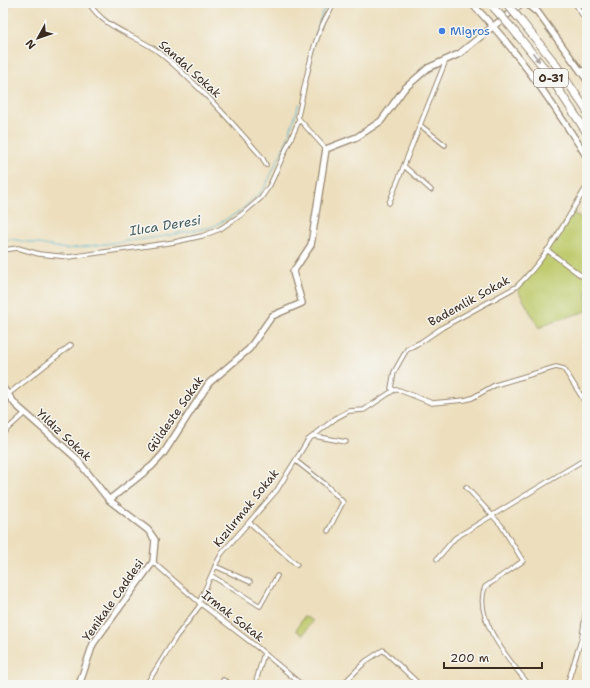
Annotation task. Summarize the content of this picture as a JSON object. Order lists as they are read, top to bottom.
{
  "streets": {
    "highway": ["O-31"],
    "street": [
      "Sandal Sokak",
      "Bademlik Sokak",
      "Güldeste Sokak",
      "Yıldız Sokak",
      "Kızılırmak Sokak",
      "Yenikale Caddesi",
      "Irmak Sokak"
    ]
  },
  "crossings": [
    ["Bademlik Sokak", "Kızılırmak Sokak"],
    ["Güldeste Sokak", "Yıldız Sokak"],
    ["Güldeste Sokak", "Yenikale Caddesi"],
    ["Yıldız Sokak", "Yenikale Caddesi"],
    ["Kızılırmak Sokak", "Irmak Sokak"],
    ["Yenikale Caddesi", "Irmak Sokak"]
  ],
  "water": ["Ilıca Deresi"],
  "places": ["Migros"],
  "scale_bar": "200 m",
  "north": "bottom left"
}
